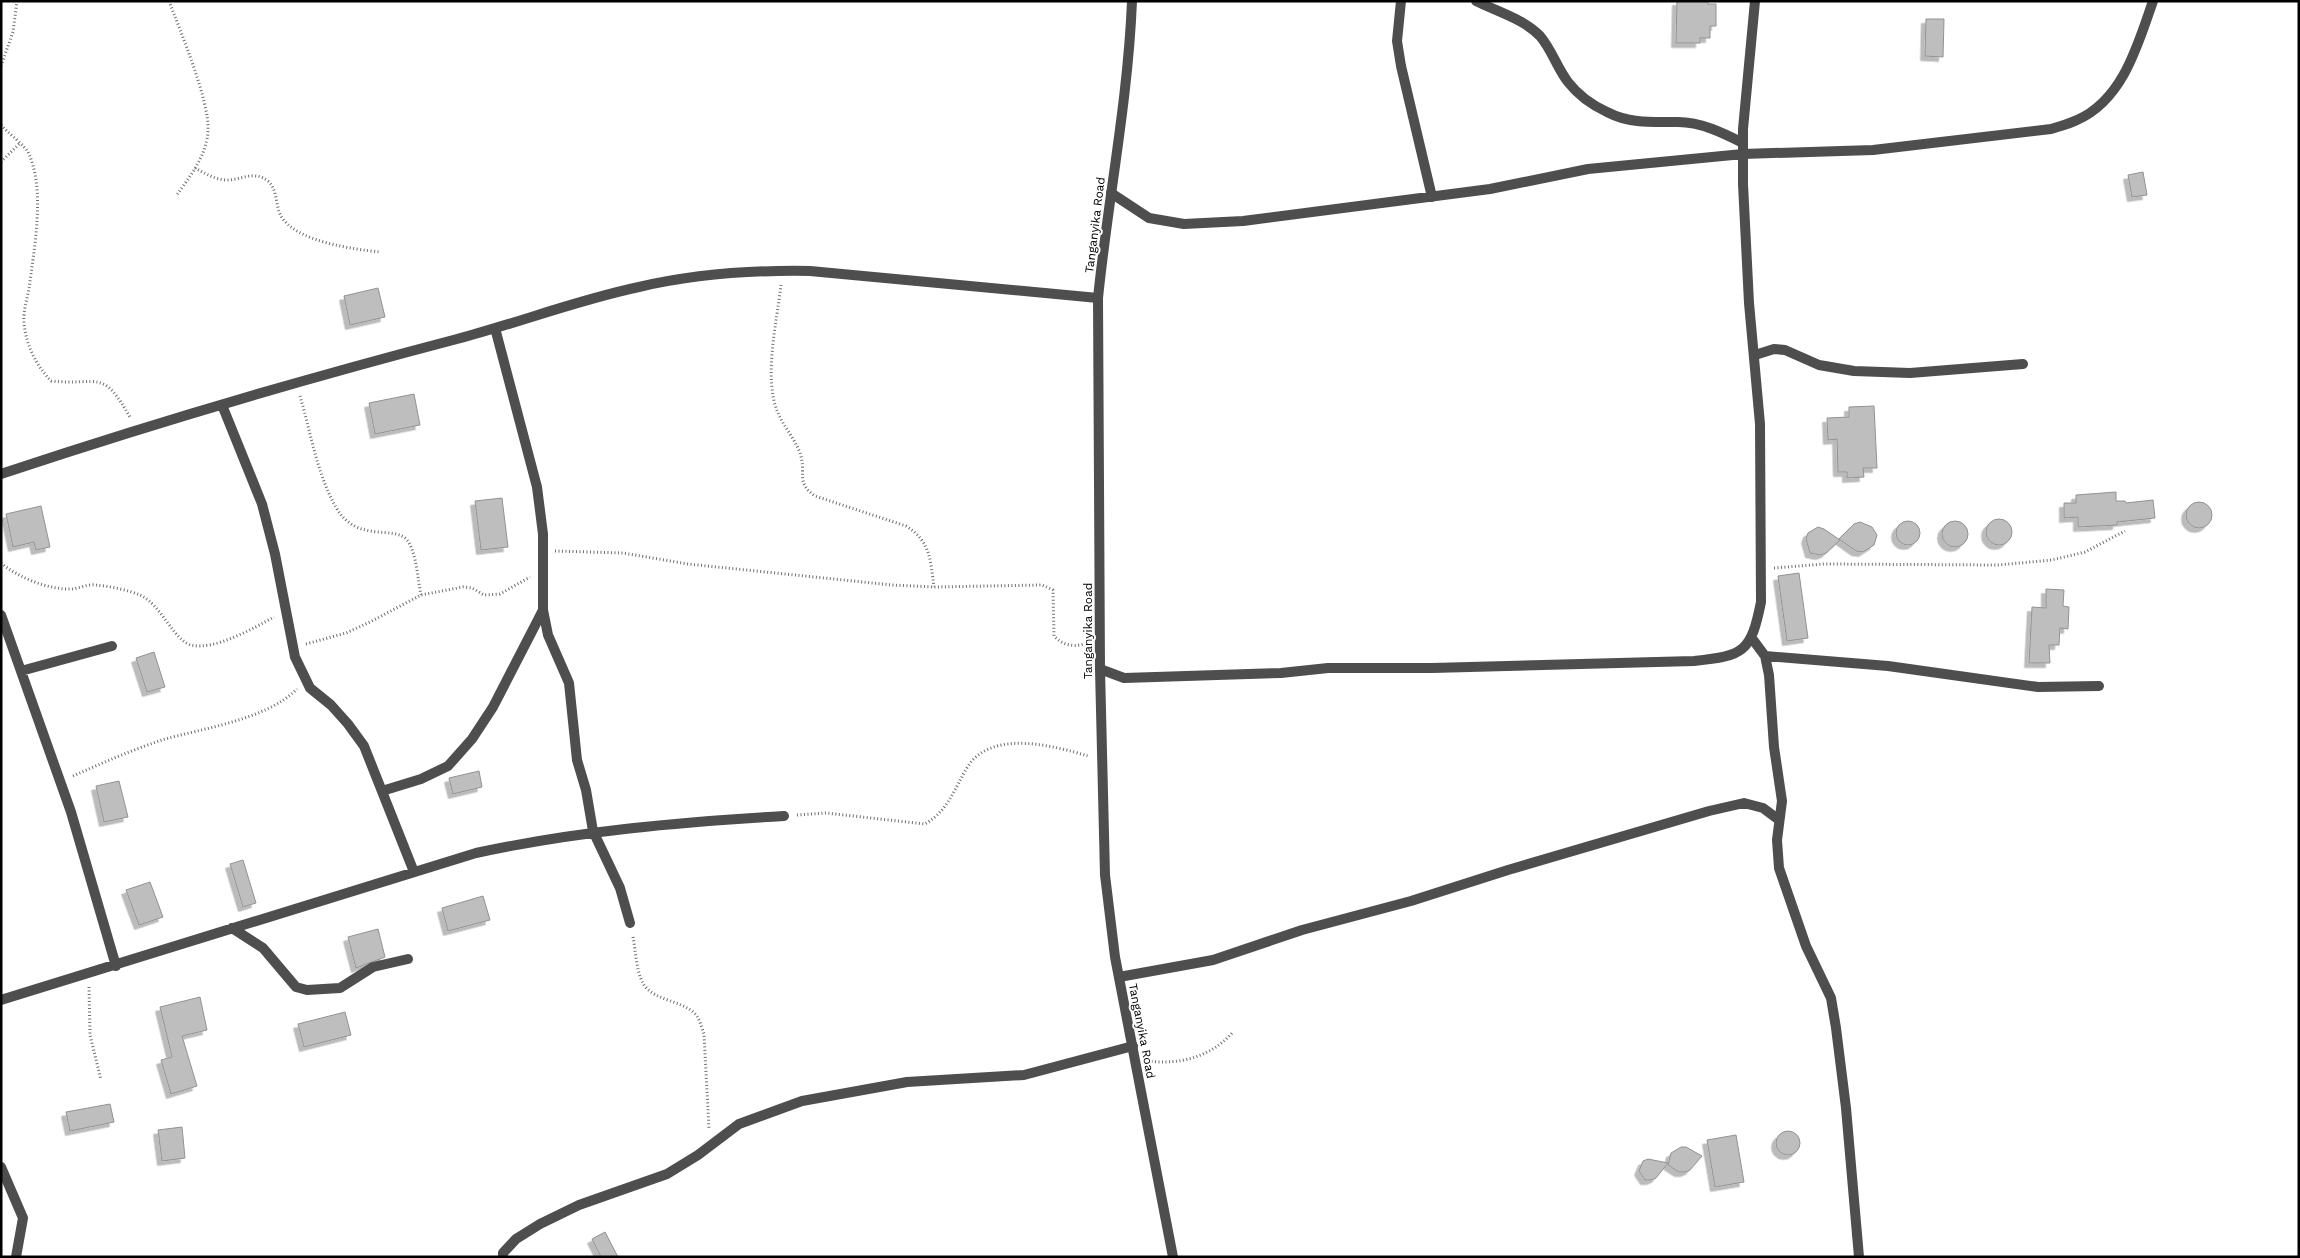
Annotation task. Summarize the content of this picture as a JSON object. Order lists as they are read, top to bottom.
{
  "streets": {
    "street": ["Tanganyika Road"]
  }
}
